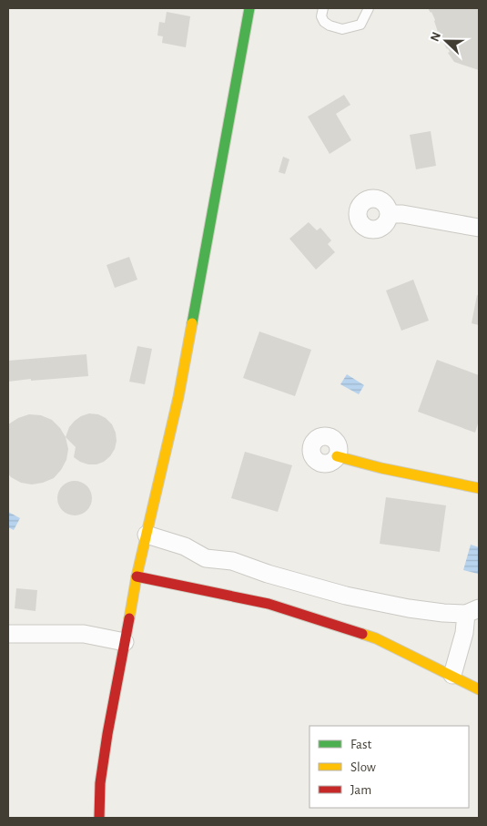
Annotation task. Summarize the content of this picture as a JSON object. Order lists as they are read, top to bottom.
{
  "legend": ["Fast", "Slow", "Jam"],
  "north": "left"
}
